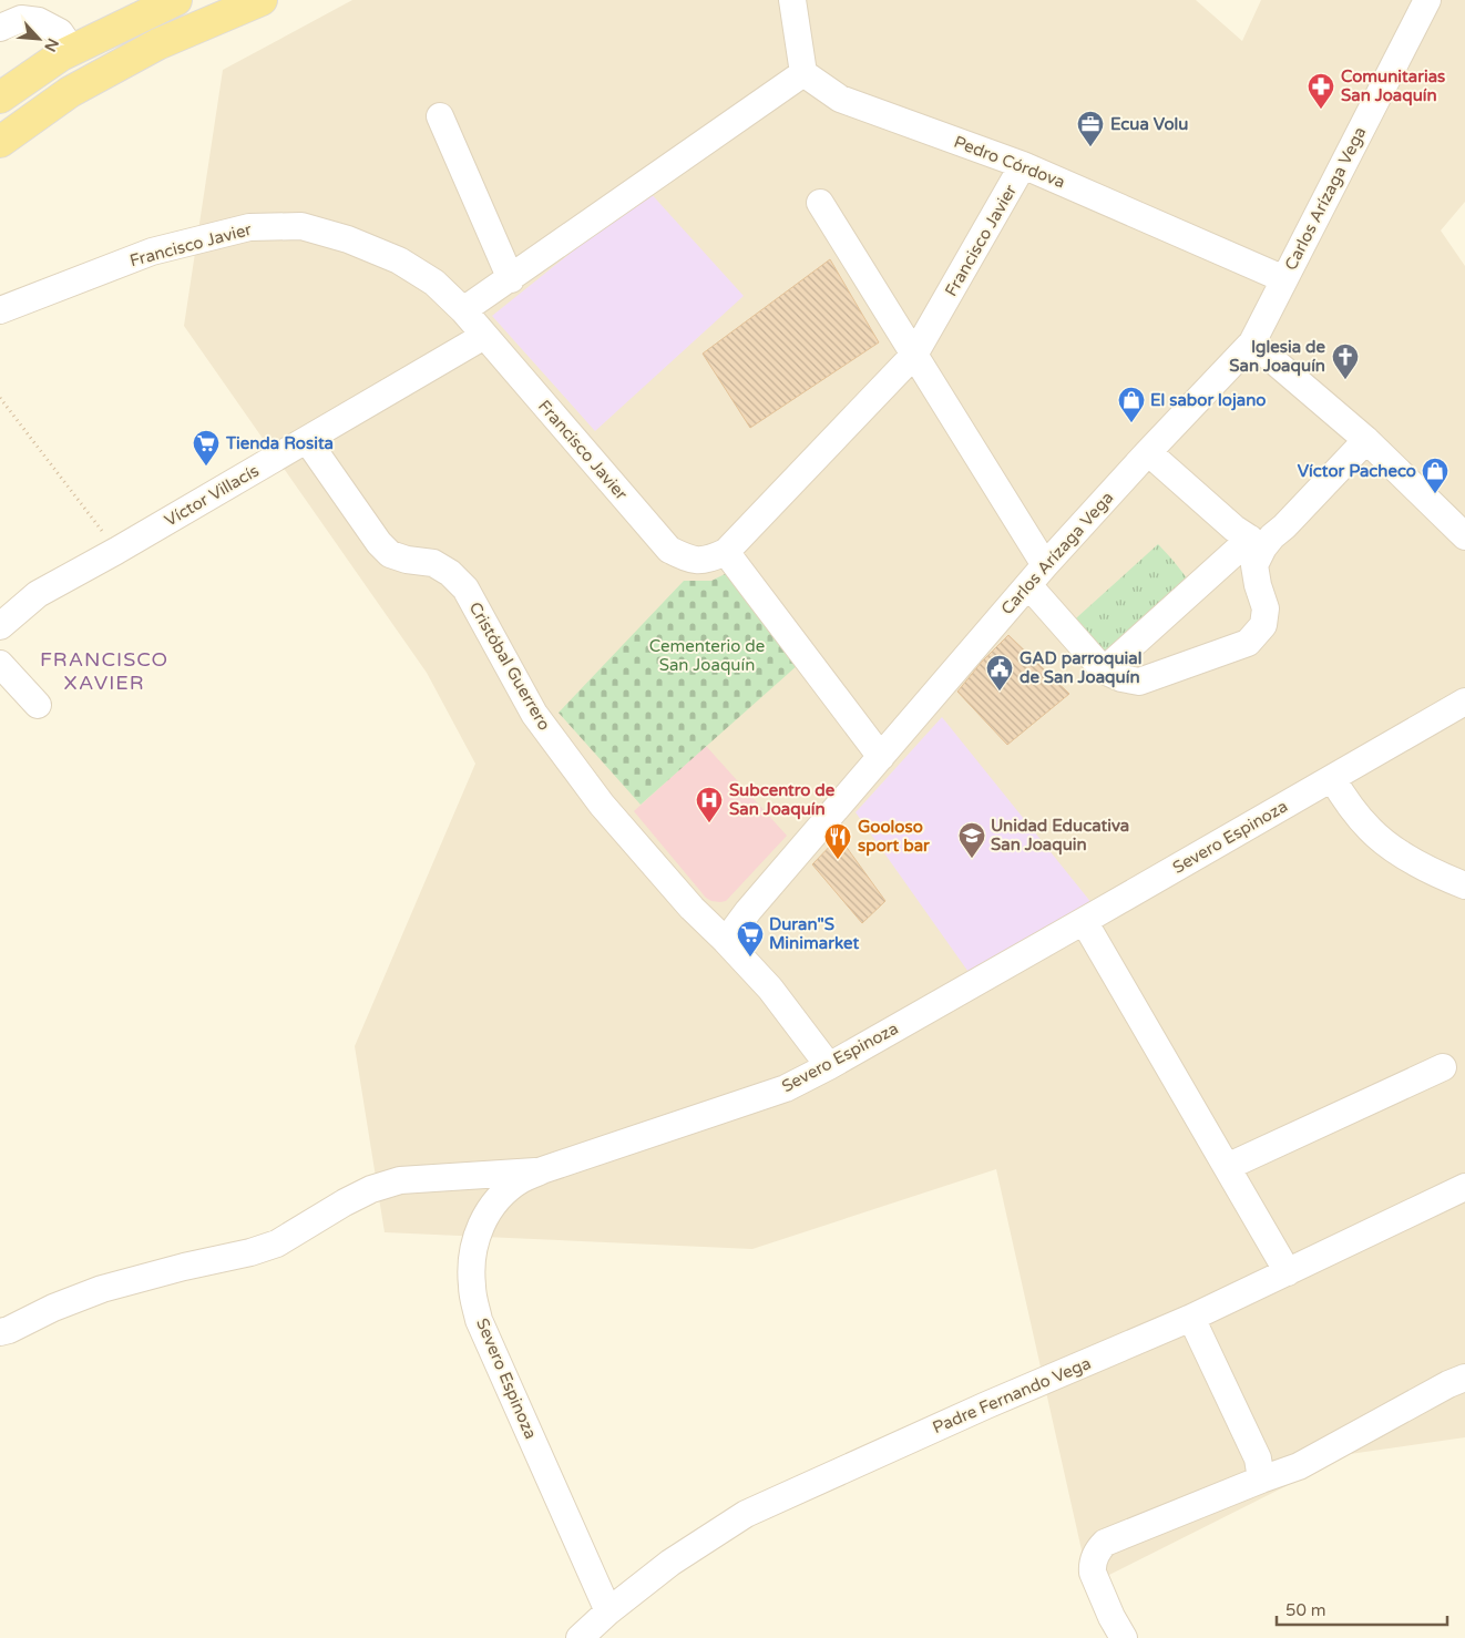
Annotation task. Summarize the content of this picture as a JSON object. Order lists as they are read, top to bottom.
{
  "streets": {
    "street": [
      "Pedro Córdova",
      "Carlos Arízaga Vega",
      "Francisco Javier",
      "Víctor Villacís",
      "Cristóbal Guerrero",
      "Severo Espinoza",
      "Padre Fernando Vega"
    ]
  },
  "crossings": [
    ["Pedro Córdova", "Carlos Arízaga Vega"],
    ["Pedro Córdova", "Francisco Javier"],
    ["Carlos Arízaga Vega", "Cristóbal Guerrero"],
    ["Francisco Javier", "Víctor Villacís"],
    ["Víctor Villacís", "Cristóbal Guerrero"],
    ["Severo Espinoza", "Padre Fernando Vega"]
  ],
  "districts": ["FRANCISCO XAVIER"],
  "parks": ["Cementerio de San Joaquín"],
  "places": {
    "pharmacy": ["Comunitarias San Joaquín"],
    "office": ["Ecua Volu"],
    "church": ["Iglesia de San Joaquín"],
    "shop": ["El sabor lojano", "Víctor Pacheco"],
    "supermarket": ["Tienda Rosita", "Duran\"S Minimarket"],
    "public building": ["GAD parroquial de San Joaquín"],
    "hospital": ["Subcentro de San Joaquín"],
    "school or university": ["Unidad Educativa San Joaquin"],
    "restaurant": ["Gooloso sport bar"]
  },
  "scale_bar": "50 m",
  "north": "bottom right"
}
